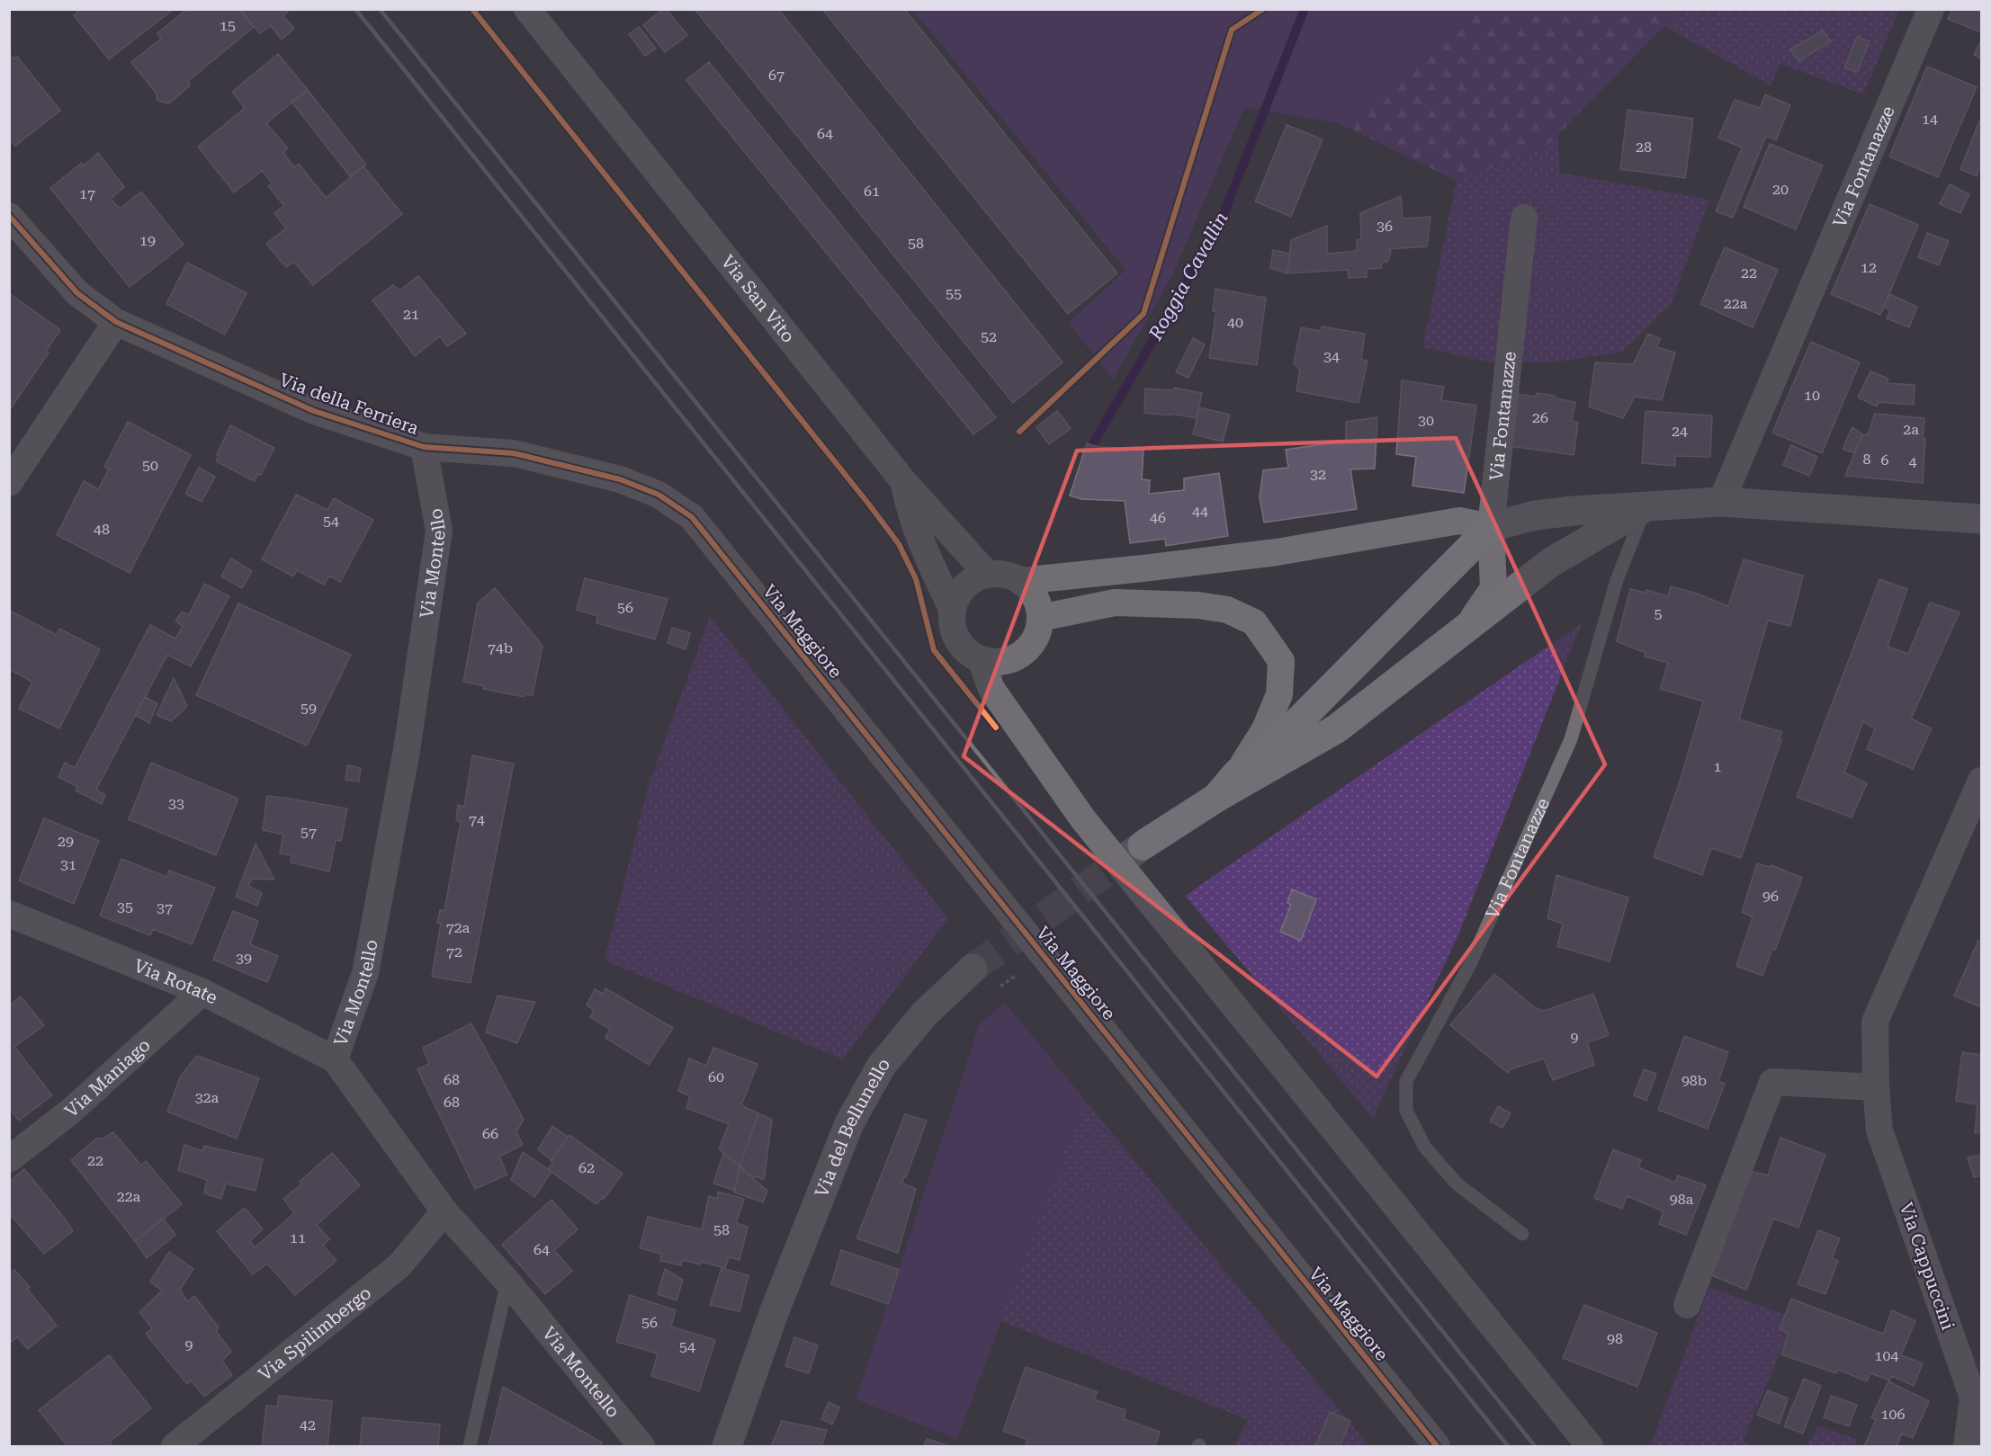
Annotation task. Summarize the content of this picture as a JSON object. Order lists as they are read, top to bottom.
{
  "streets": {
    "street": [
      "Via Fontanazze",
      "Via San Vito",
      "Via della Ferriera",
      "Via Montello",
      "Via Maggiore",
      "Via Rotate",
      "Via Maniago",
      "Via del Bellunello",
      "Via Cappuccini",
      "Via Spilimbergo"
    ]
  },
  "crossings": [
    ["Via della Ferriera", "Via Montello"],
    ["Via della Ferriera", "Via Maggiore"],
    ["Via Montello", "Via Rotate"],
    ["Via Montello", "Via Spilimbergo"],
    ["Via Rotate", "Via Maniago"]
  ],
  "water": ["Roggia Cavallin"],
  "house_numbers": [
    "15",
    "67",
    "14",
    "64",
    "28",
    "20",
    "61",
    "17",
    "36",
    "19",
    "58",
    "12",
    "22",
    "55",
    "22a",
    "21",
    "40",
    "52",
    "34",
    "10",
    "26",
    "30",
    "2a",
    "24",
    "8",
    "6",
    "4",
    "50",
    "32",
    "44",
    "46",
    "54",
    "48",
    "56",
    "5",
    "74b",
    "59",
    "1",
    "33",
    "74",
    "57",
    "29",
    "31",
    "96",
    "35",
    "37",
    "72a",
    "72",
    "39",
    "9",
    "60",
    "68",
    "98b",
    "32a",
    "68",
    "66",
    "22",
    "62",
    "22a",
    "98a",
    "58",
    "11",
    "64",
    "56",
    "98",
    "9",
    "54",
    "104",
    "106",
    "42"
  ]
}
